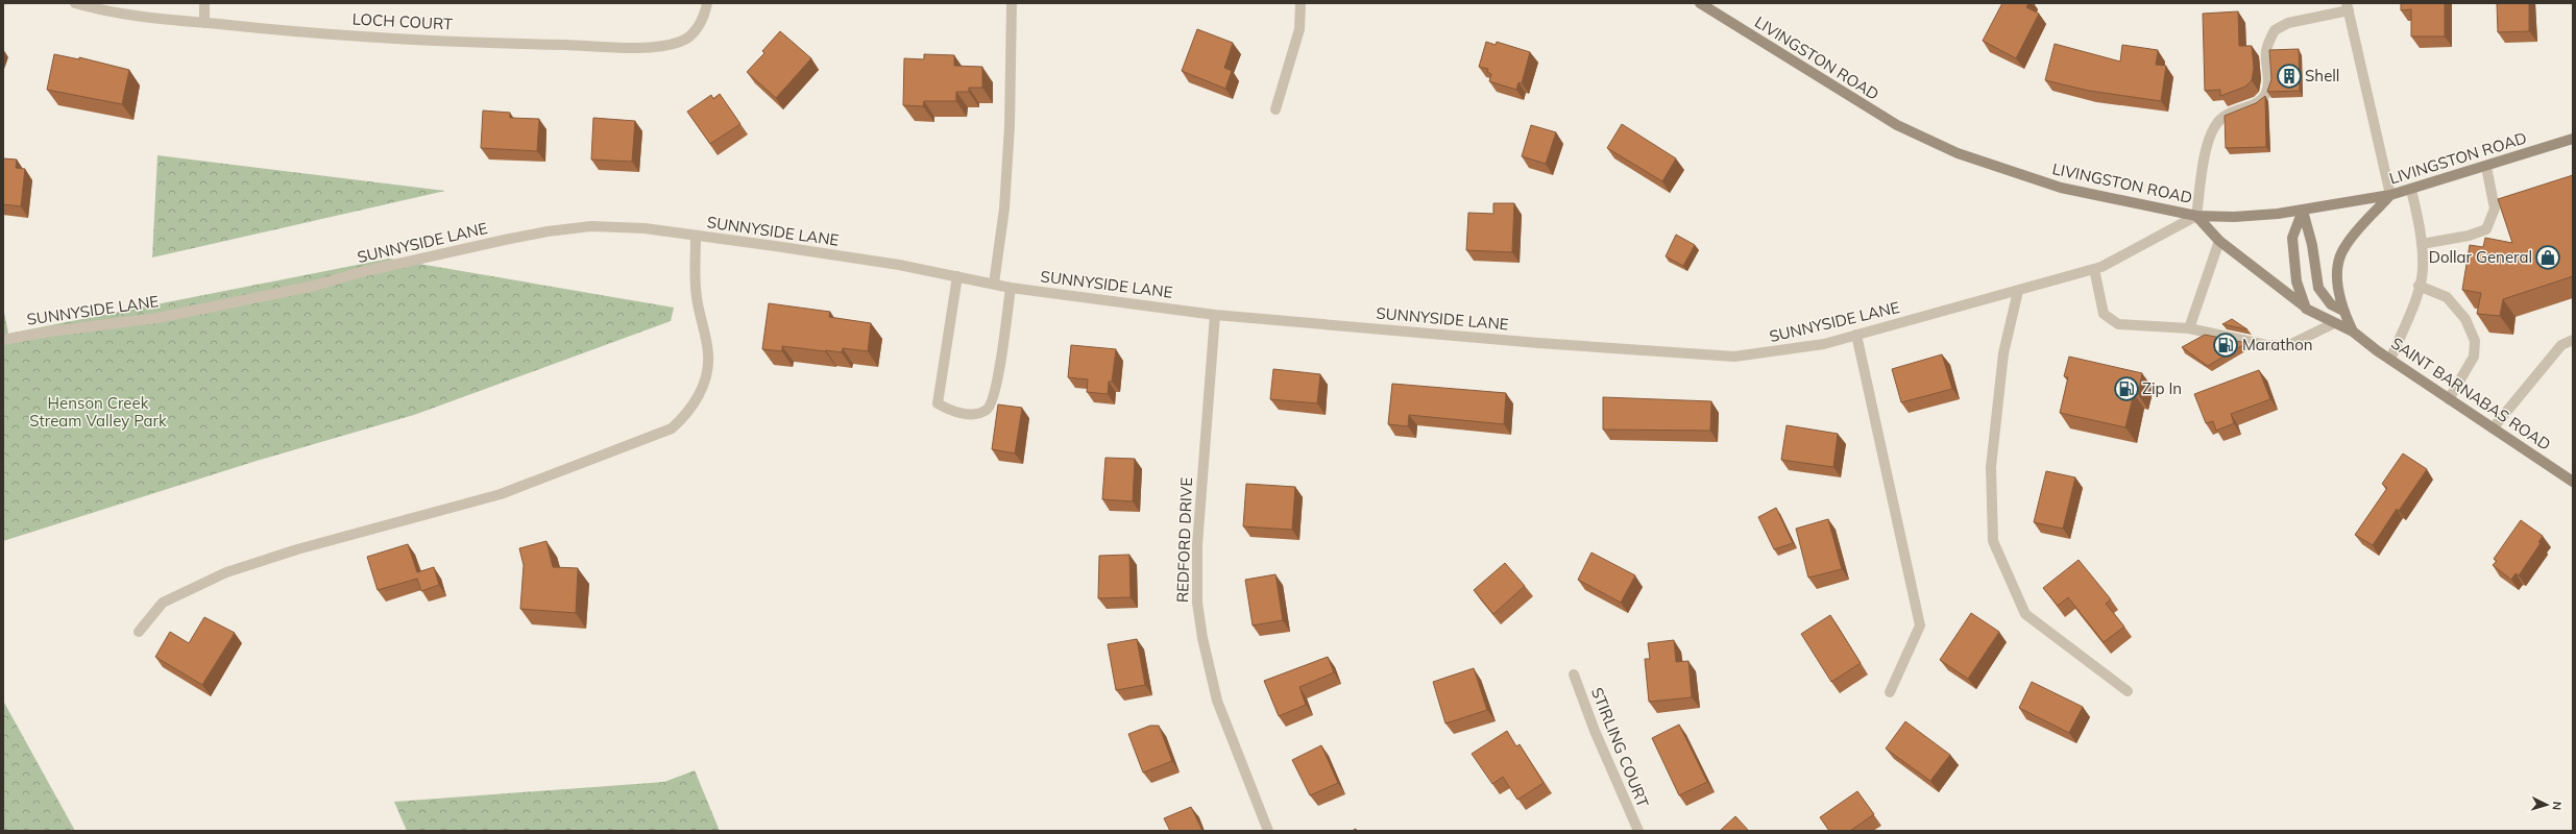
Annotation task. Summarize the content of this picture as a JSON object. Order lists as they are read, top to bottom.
{
  "streets": {
    "main road": ["LIVINGSTON ROAD", "SAINT BARNABAS ROAD"],
    "street": [
      "LOCH COURT",
      "SUNNYSIDE LANE",
      "REDFORD DRIVE",
      "STIRLING COURT"
    ]
  },
  "crossings": [
    ["LIVINGSTON ROAD", "SUNNYSIDE LANE"],
    ["LIVINGSTON ROAD", "SAINT BARNABAS ROAD"],
    ["SUNNYSIDE LANE", "SAINT BARNABAS ROAD"],
    ["SUNNYSIDE LANE", "REDFORD DRIVE"]
  ],
  "parks": ["Henson Creek Stream Valley Park"],
  "places": {
    "building": ["Shell"],
    "shop": ["Dollar General"],
    "fuel station": ["Marathon", "Zip In"]
  },
  "north": "right"
}
